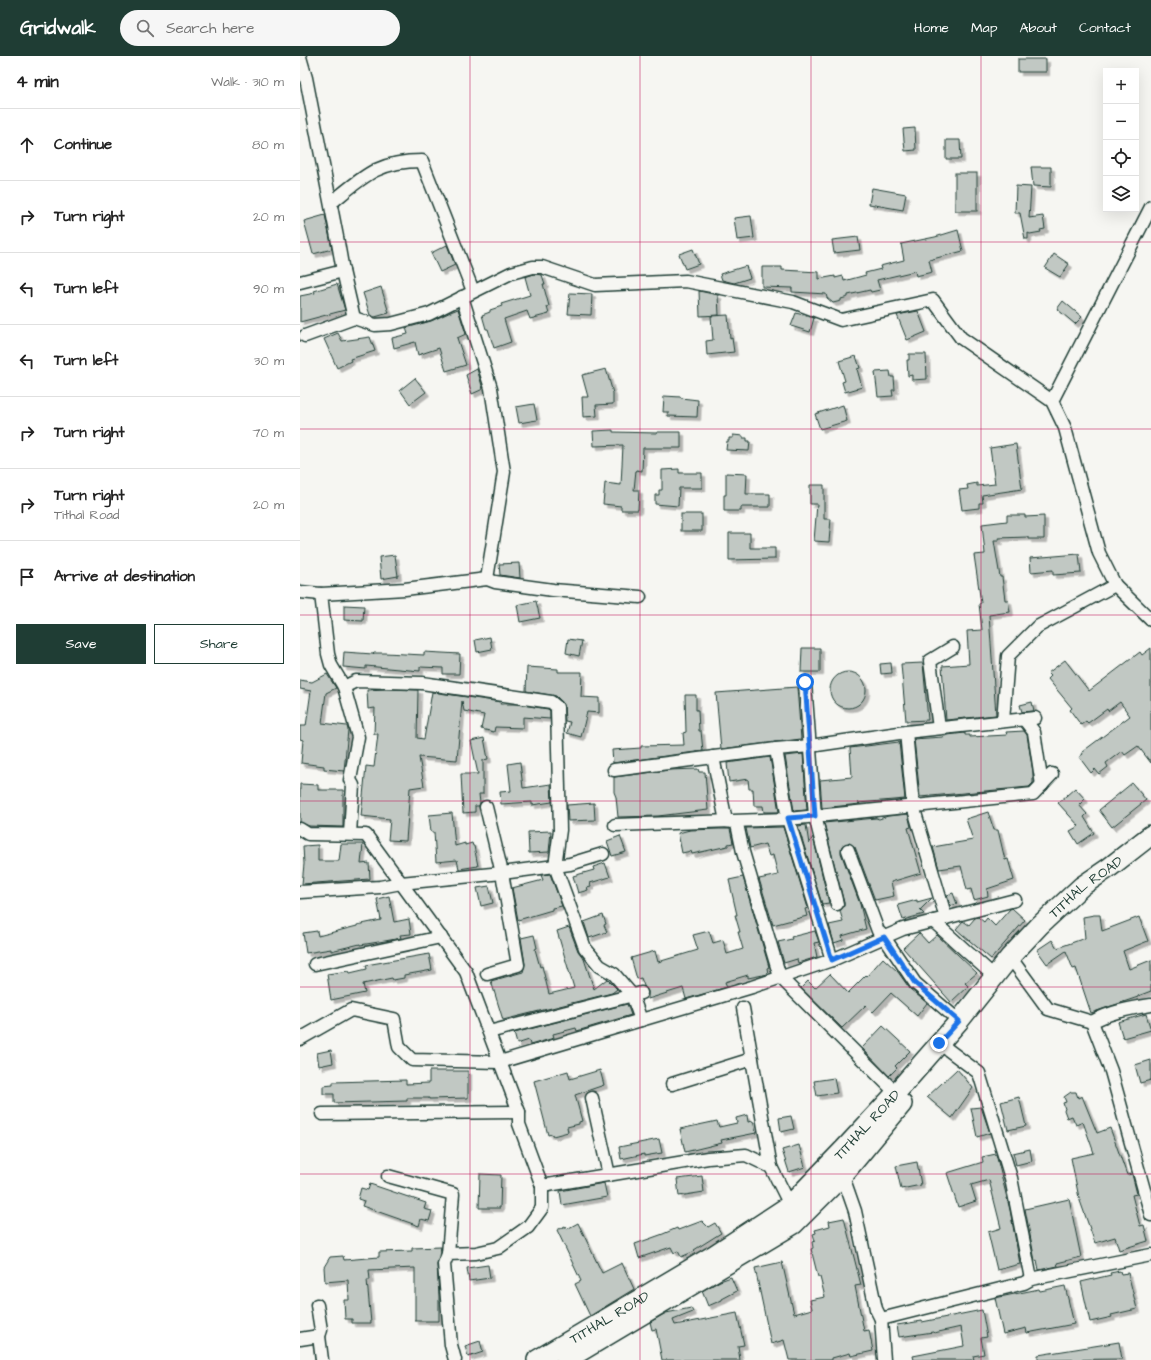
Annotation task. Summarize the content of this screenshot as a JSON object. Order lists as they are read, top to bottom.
{
  "streets": {
    "main road": ["TITHAL ROAD"]
  },
  "page": {
    "header": "Gridwalk",
    "search": "Search here",
    "nav": [
      "Home",
      "Map",
      "About",
      "Contact"
    ],
    "heading": ["4 min", "Walk · 310 m"],
    "map_buttons": ["+", "−"],
    "list": [
      ["Continue", "80 m"],
      ["Turn right", "20 m"],
      ["Turn left", "90 m"],
      ["Turn left", "30 m"],
      ["Turn right", "70 m"],
      ["Turn right", "Tithal Road", "20 m"],
      "Arrive at destination"
    ],
    "buttons": ["Save", "Share"]
  }
}
